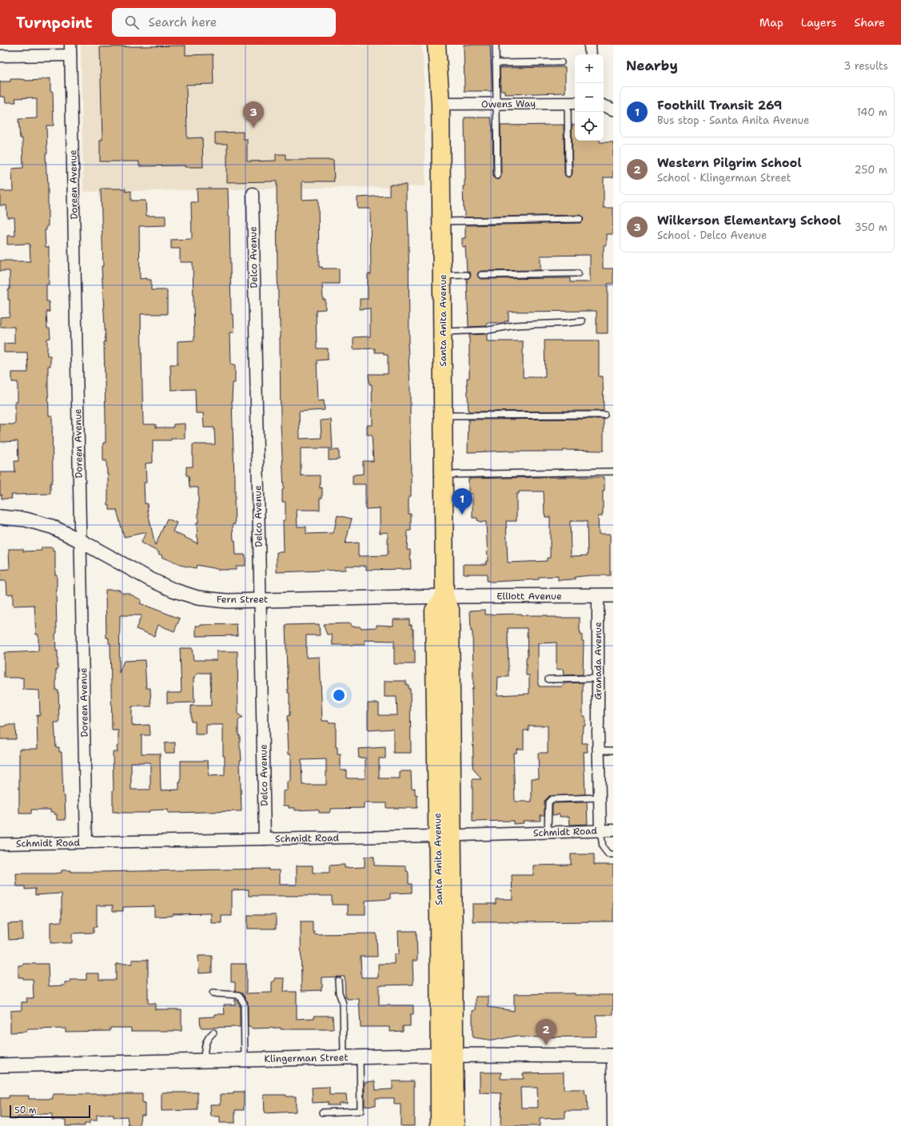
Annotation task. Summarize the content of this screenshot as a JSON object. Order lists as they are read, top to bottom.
{
  "streets": {
    "main road": ["Santa Anita Avenue"],
    "street": [
      "Owens Way",
      "Doreen Avenue",
      "Delco Avenue",
      "Elliott Avenue",
      "Fern Street",
      "Granada Avenue",
      "Schmidt Road",
      "Klingerman Street"
    ]
  },
  "crossings": [
    ["Owens Way", "Santa Anita Avenue"],
    ["Doreen Avenue", "Fern Street"],
    ["Doreen Avenue", "Schmidt Road"],
    ["Delco Avenue", "Fern Street"],
    ["Delco Avenue", "Schmidt Road"],
    ["Santa Anita Avenue", "Elliott Avenue"],
    ["Santa Anita Avenue", "Fern Street"],
    ["Santa Anita Avenue", "Schmidt Road"],
    ["Santa Anita Avenue", "Klingerman Street"],
    ["Elliott Avenue", "Fern Street"],
    ["Elliott Avenue", "Granada Avenue"],
    ["Granada Avenue", "Schmidt Road"]
  ],
  "scale_bar": "50 m",
  "page": {
    "header": "Turnpoint",
    "search": "Search here",
    "nav": ["Map", "Layers", "Share"],
    "heading": ["Nearby", "3 results"],
    "map_buttons": ["+", "−"],
    "list": [
      {
        "mark": "1",
        "name": "Foothill Transit 269",
        "note": "Bus stop · Santa Anita Avenue",
        "value": "140 m"
      },
      {
        "mark": "2",
        "name": "Western Pilgrim School",
        "note": "School · Klingerman Street",
        "value": "250 m"
      },
      {
        "mark": "3",
        "name": "Wilkerson Elementary School",
        "note": "School · Delco Avenue",
        "value": "350 m"
      }
    ],
    "pins": ["3", "1", "2"],
    "scale": "50 m"
  }
}
